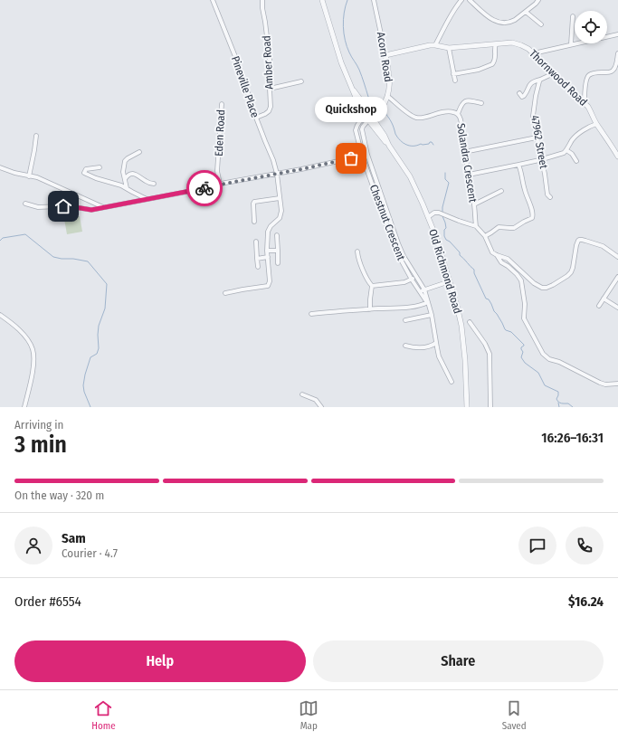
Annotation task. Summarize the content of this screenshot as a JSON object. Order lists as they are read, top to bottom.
{
  "streets": {
    "street": [
      "Acorn Road",
      "Amber Road",
      "Thornwood Road",
      "Pineville Place",
      "Eden Road",
      "47962 Street",
      "Solandra Crescent",
      "Chestnut Crescent",
      "Old Richmond Road"
    ]
  },
  "crossings": [
    ["Acorn Road", "Thornwood Road"],
    ["Acorn Road", "Solandra Crescent"],
    ["Acorn Road", "Chestnut Crescent"],
    ["Acorn Road", "Old Richmond Road"],
    ["Amber Road", "Pineville Place"],
    ["Chestnut Crescent", "Old Richmond Road"]
  ],
  "places": ["Quickshop"],
  "page": {
    "bubble": "Quickshop",
    "heading": ["3 min", "Arriving in", "16:26–16:31"],
    "panel": [
      "Sam",
      "Courier · 4.7",
      "Order #6554",
      "$16.24"
    ],
    "bar": "On the way · 320 m",
    "buttons": ["Help", "Share"],
    "tabs": ["Home", "Map", "Saved"]
  }
}
